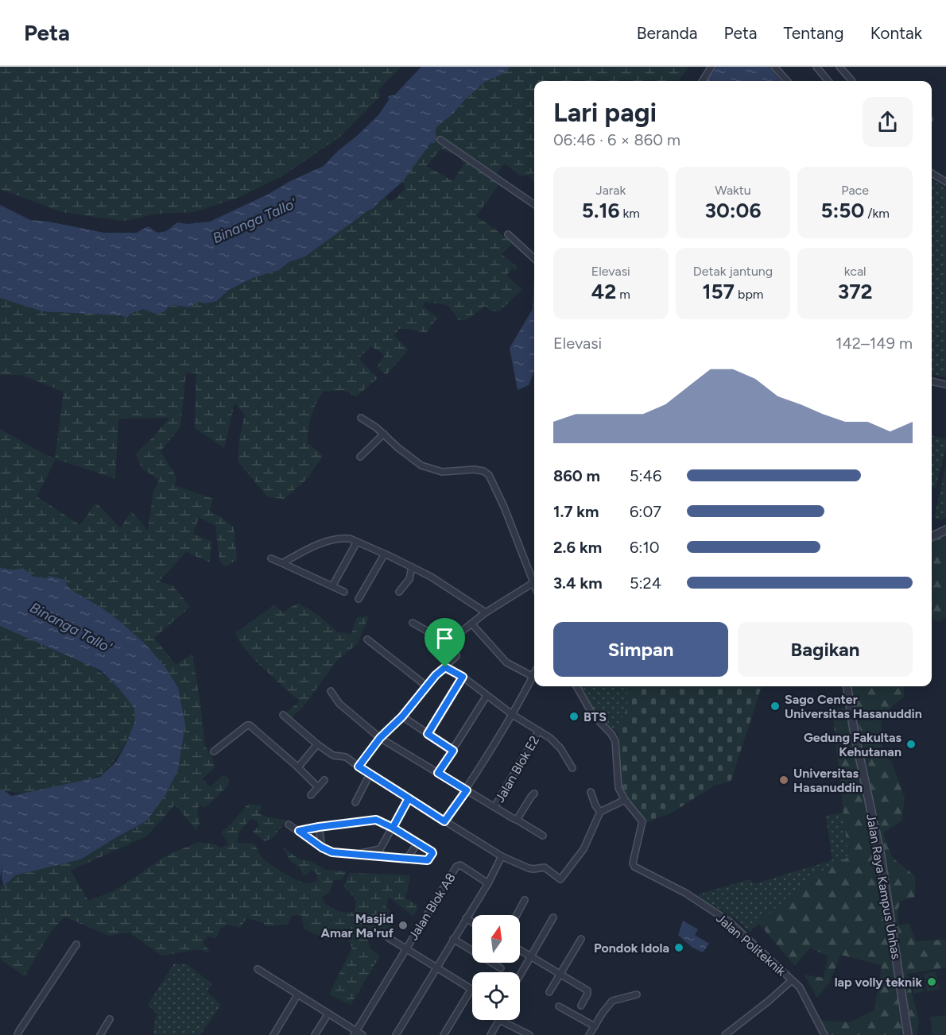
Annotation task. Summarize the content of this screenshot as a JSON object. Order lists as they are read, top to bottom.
{
  "streets": {
    "street": [
      "Jalan Blok E2",
      "Jalan Raya Kampus Unhas",
      "Jalan Blok A8",
      "Jalan Politeknik"
    ]
  },
  "water": ["Binanga Tallo'"],
  "places": [
    "Sago Center Universitas Hasanuddin",
    "BTS",
    "Gedung Fakultas Kehutanan",
    "Universitas Hasanuddin",
    "Masjid Amar Ma'ruf",
    "Pondok Idola",
    "lap volly teknik"
  ],
  "north": "top",
  "page": {
    "header": "Peta",
    "nav": [
      "Beranda",
      "Peta",
      "Tentang",
      "Kontak"
    ],
    "heading": ["Lari pagi", "06:46 · 6 × 860 m"],
    "stats": [
      ["Jarak", "5.16 km"],
      ["Waktu", "30:06"],
      ["Pace", "5:50 /km"],
      ["Elevasi", "42 m"],
      ["Detak jantung", "157 bpm"],
      ["kcal", "372"]
    ],
    "chart": ["Elevasi", "142–149 m"],
    "list": [
      {
        "name": "860 m",
        "note": "5:46"
      },
      {
        "name": "1.7 km",
        "note": "6:07"
      },
      {
        "name": "2.6 km",
        "note": "6:10"
      },
      {
        "name": "3.4 km",
        "note": "5:24"
      }
    ],
    "buttons": ["Simpan", "Bagikan"]
  }
}
